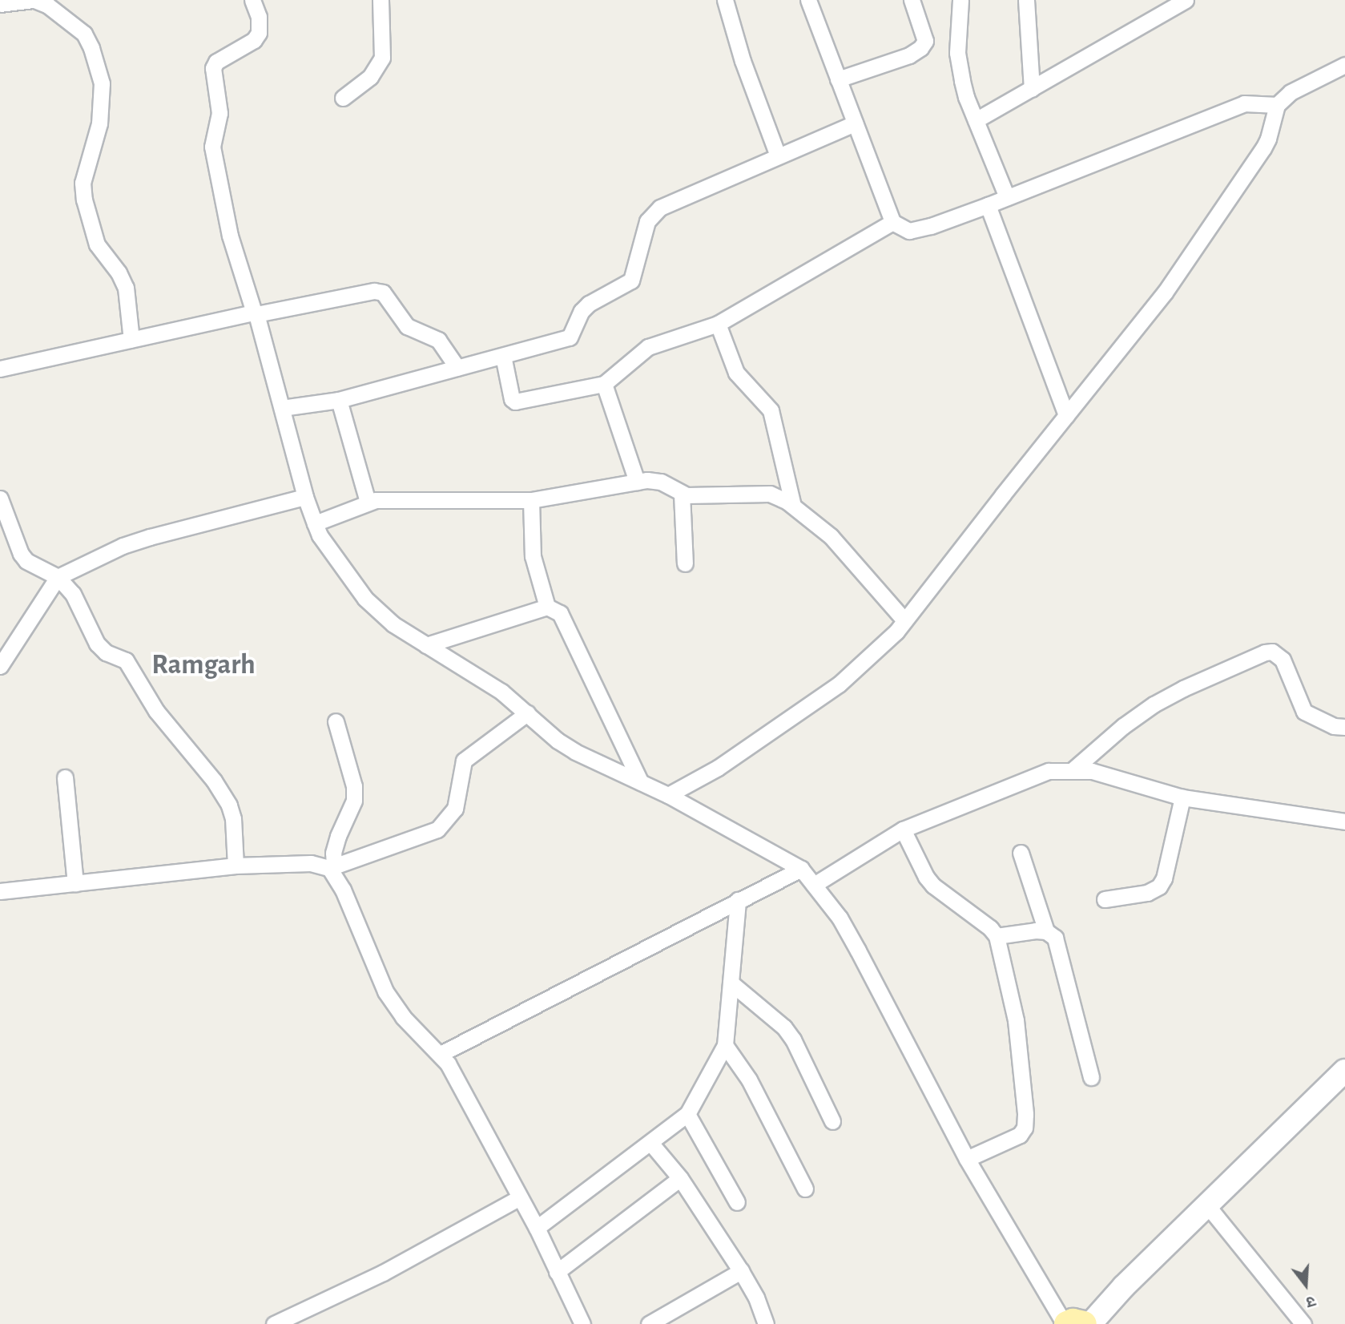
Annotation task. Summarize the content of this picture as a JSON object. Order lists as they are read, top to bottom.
{
  "districts": ["Ramgarh"],
  "north": "bottom"
}
